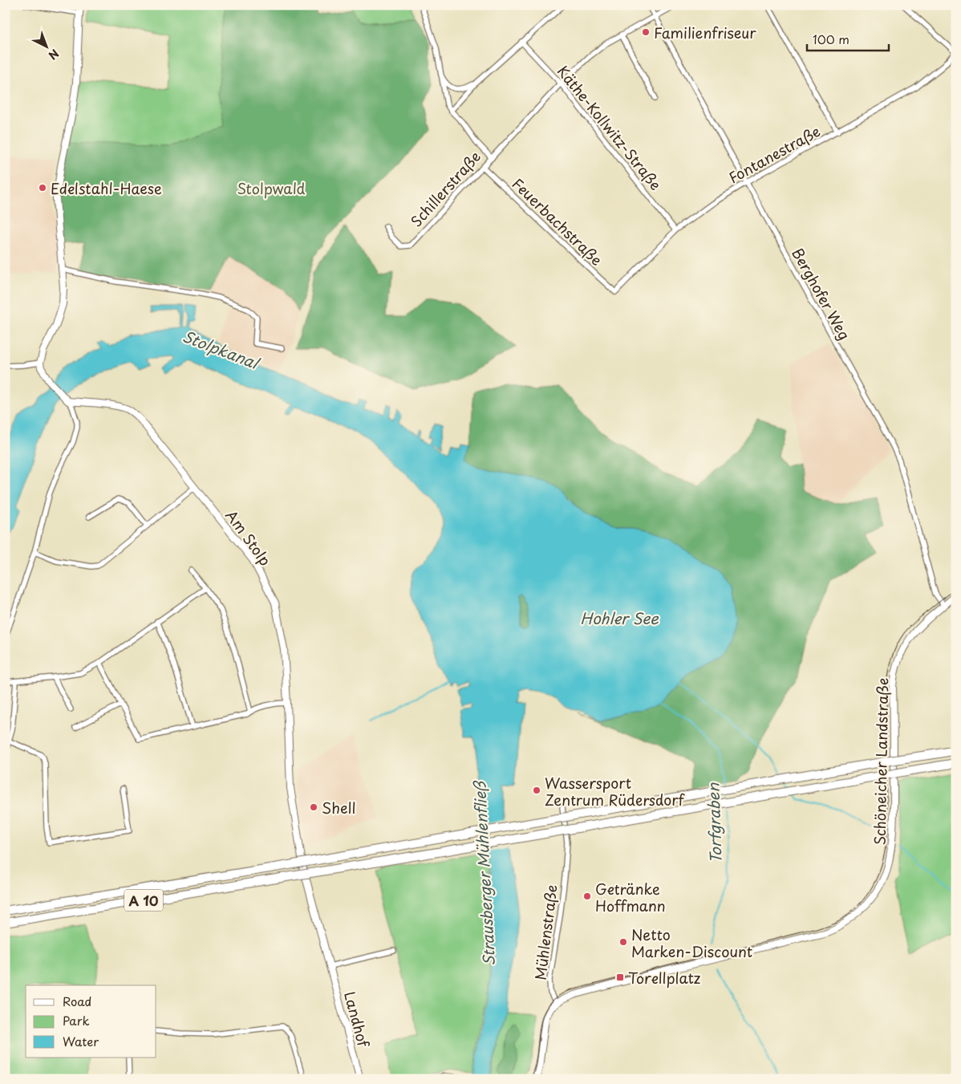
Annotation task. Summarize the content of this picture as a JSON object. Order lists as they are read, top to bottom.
{
  "streets": {
    "highway": ["A 10"],
    "main road": ["Am Stolp", "Schöneicher Landstraße", "Landhof"],
    "street": [
      "Käthe-Kollwitz-Straße",
      "Fontanestraße",
      "Schillerstraße",
      "Feuerbachstraße",
      "Berghofer Weg",
      "Mühlenstraße"
    ]
  },
  "crossings": [
    ["Käthe-Kollwitz-Straße", "Fontanestraße"],
    ["Fontanestraße", "Feuerbachstraße"],
    ["Fontanestraße", "Berghofer Weg"],
    ["Schillerstraße", "Feuerbachstraße"],
    ["Berghofer Weg", "Schöneicher Landstraße"],
    ["Am Stolp", "Landhof"],
    ["Schöneicher Landstraße", "Mühlenstraße"]
  ],
  "water": [
    "Stolpkanal",
    "Hohler See",
    "Torfgraben",
    "Strausberger Mühlenfließ"
  ],
  "parks": ["Stolpwald"],
  "places": {
    "other": [
      "Familienfriseur",
      "Edelstahl-Haese",
      "Wassersport Zentrum Rüdersdorf",
      "Shell",
      "Getränke Hoffmann",
      "Netto Marken-Discount"
    ],
    "transit": ["Torellplatz"]
  },
  "legend": ["Road", "Park", "Water"],
  "scale_bar": "100 m",
  "north": "bottom right"
}
